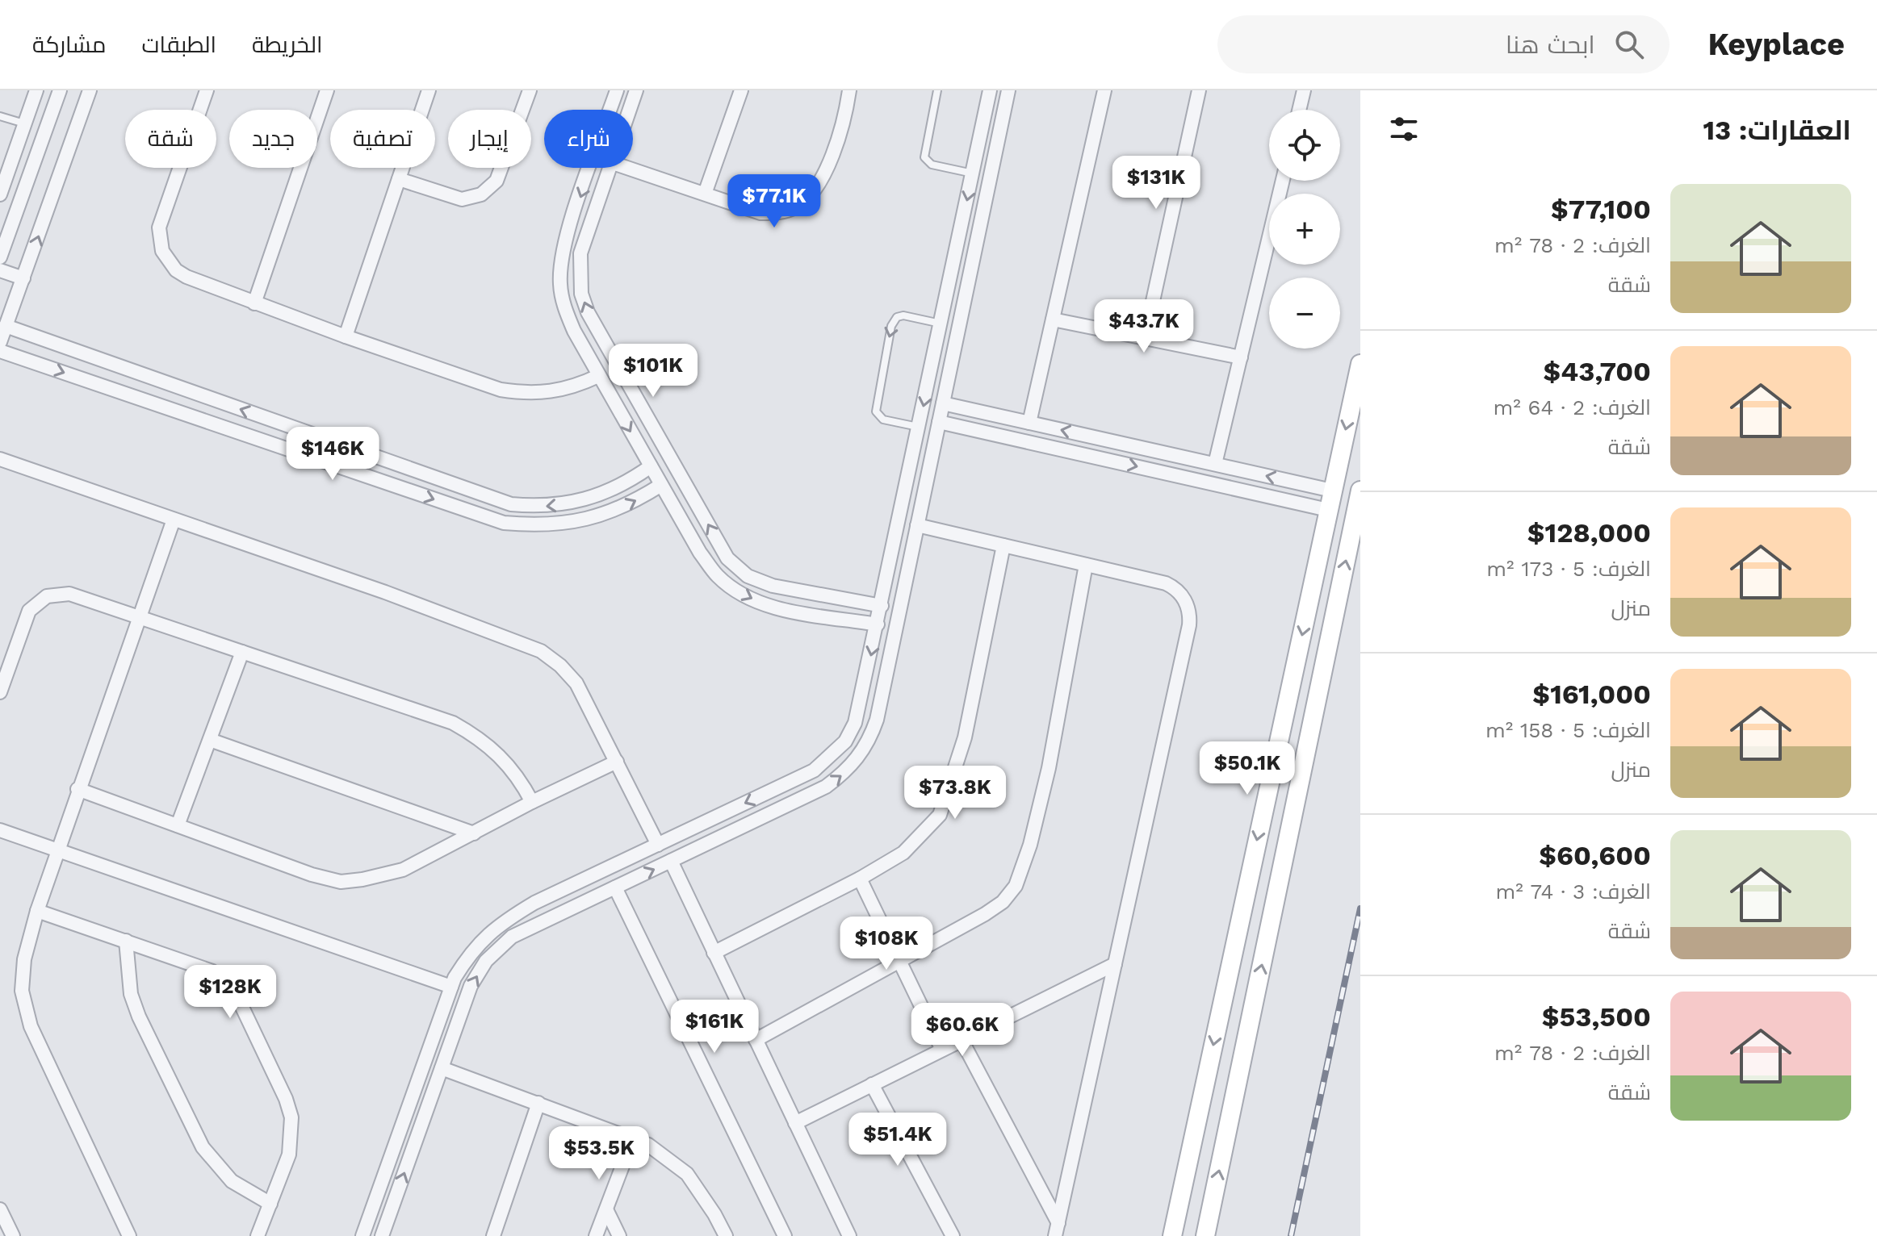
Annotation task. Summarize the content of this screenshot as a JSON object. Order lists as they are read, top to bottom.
{
  "page": {
    "header": "Keyplace",
    "search": "ابحث هنا",
    "nav": ["الخريطة", "الطبقات", "مشاركة"],
    "heading": "العقارات: 13",
    "map_buttons": ["+", "−"],
    "chip": [
      "شراء",
      "إيجار",
      "تصفية",
      "جديد",
      "شقة"
    ],
    "price": [
      "$131K",
      "$77.1K",
      "$43.7K",
      "$101K",
      "$146K",
      "$50.1K",
      "$73.8K",
      "$108K",
      "$128K",
      "$161K",
      "$60.6K",
      "$51.4K",
      "$53.5K"
    ],
    "list": [
      {
        "name": "$77,100",
        "note": "الغرف: 2 · 78 m² · شقة"
      },
      {
        "name": "$43,700",
        "note": "الغرف: 2 · 64 m² · شقة"
      },
      {
        "name": "$128,000",
        "note": "الغرف: 5 · 173 m² · منزل"
      },
      {
        "name": "$161,000",
        "note": "الغرف: 5 · 158 m² · منزل"
      },
      {
        "name": "$60,600",
        "note": "الغرف: 3 · 74 m² · شقة"
      },
      {
        "name": "$53,500",
        "note": "الغرف: 2 · 78 m² · شقة"
      }
    ]
  }
}
